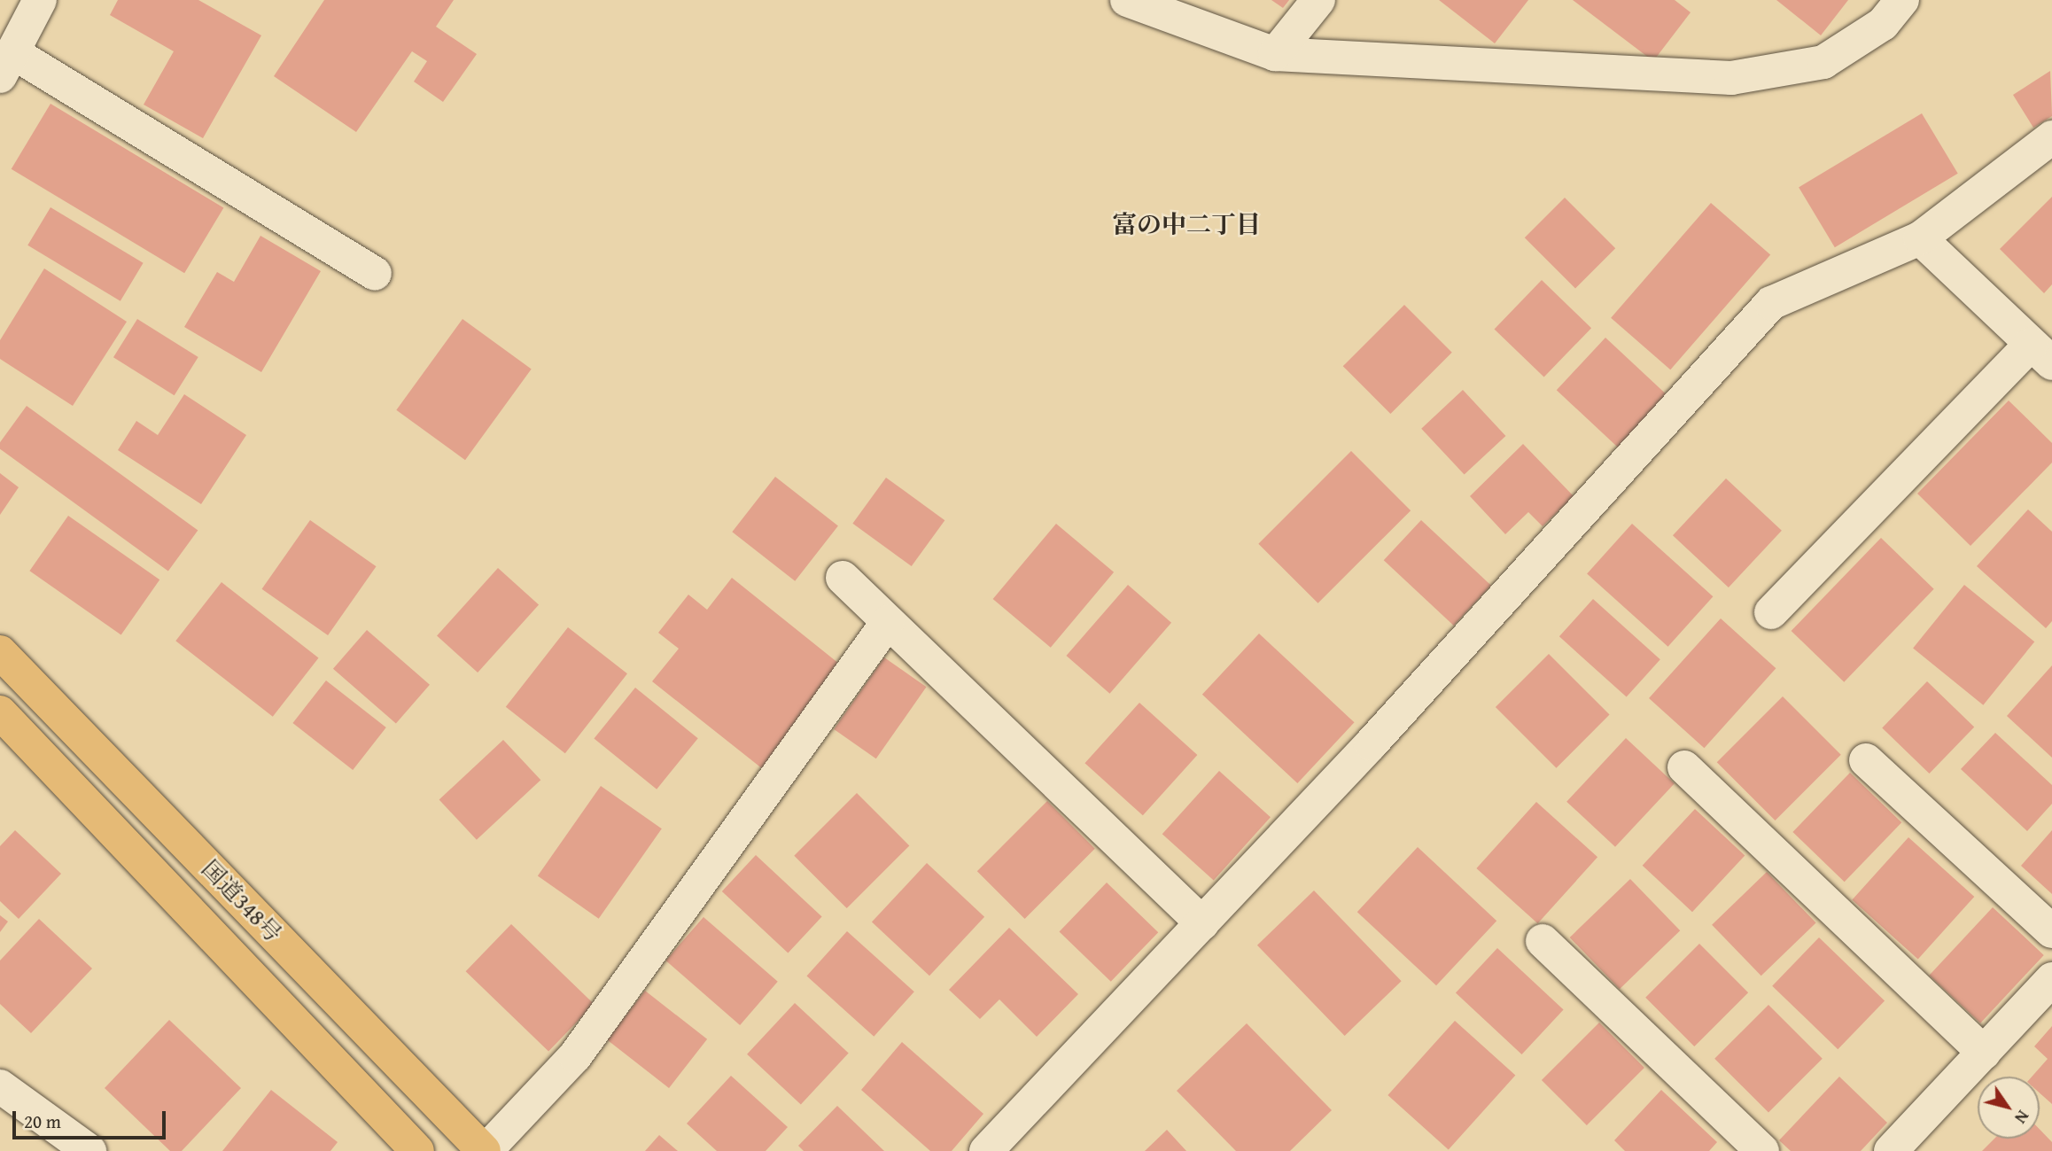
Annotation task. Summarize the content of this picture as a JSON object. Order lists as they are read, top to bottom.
{
  "streets": {
    "highway": ["国道348号"]
  },
  "districts": ["富の中二丁目"],
  "scale_bar": "20 m",
  "north": "bottom right"
}
